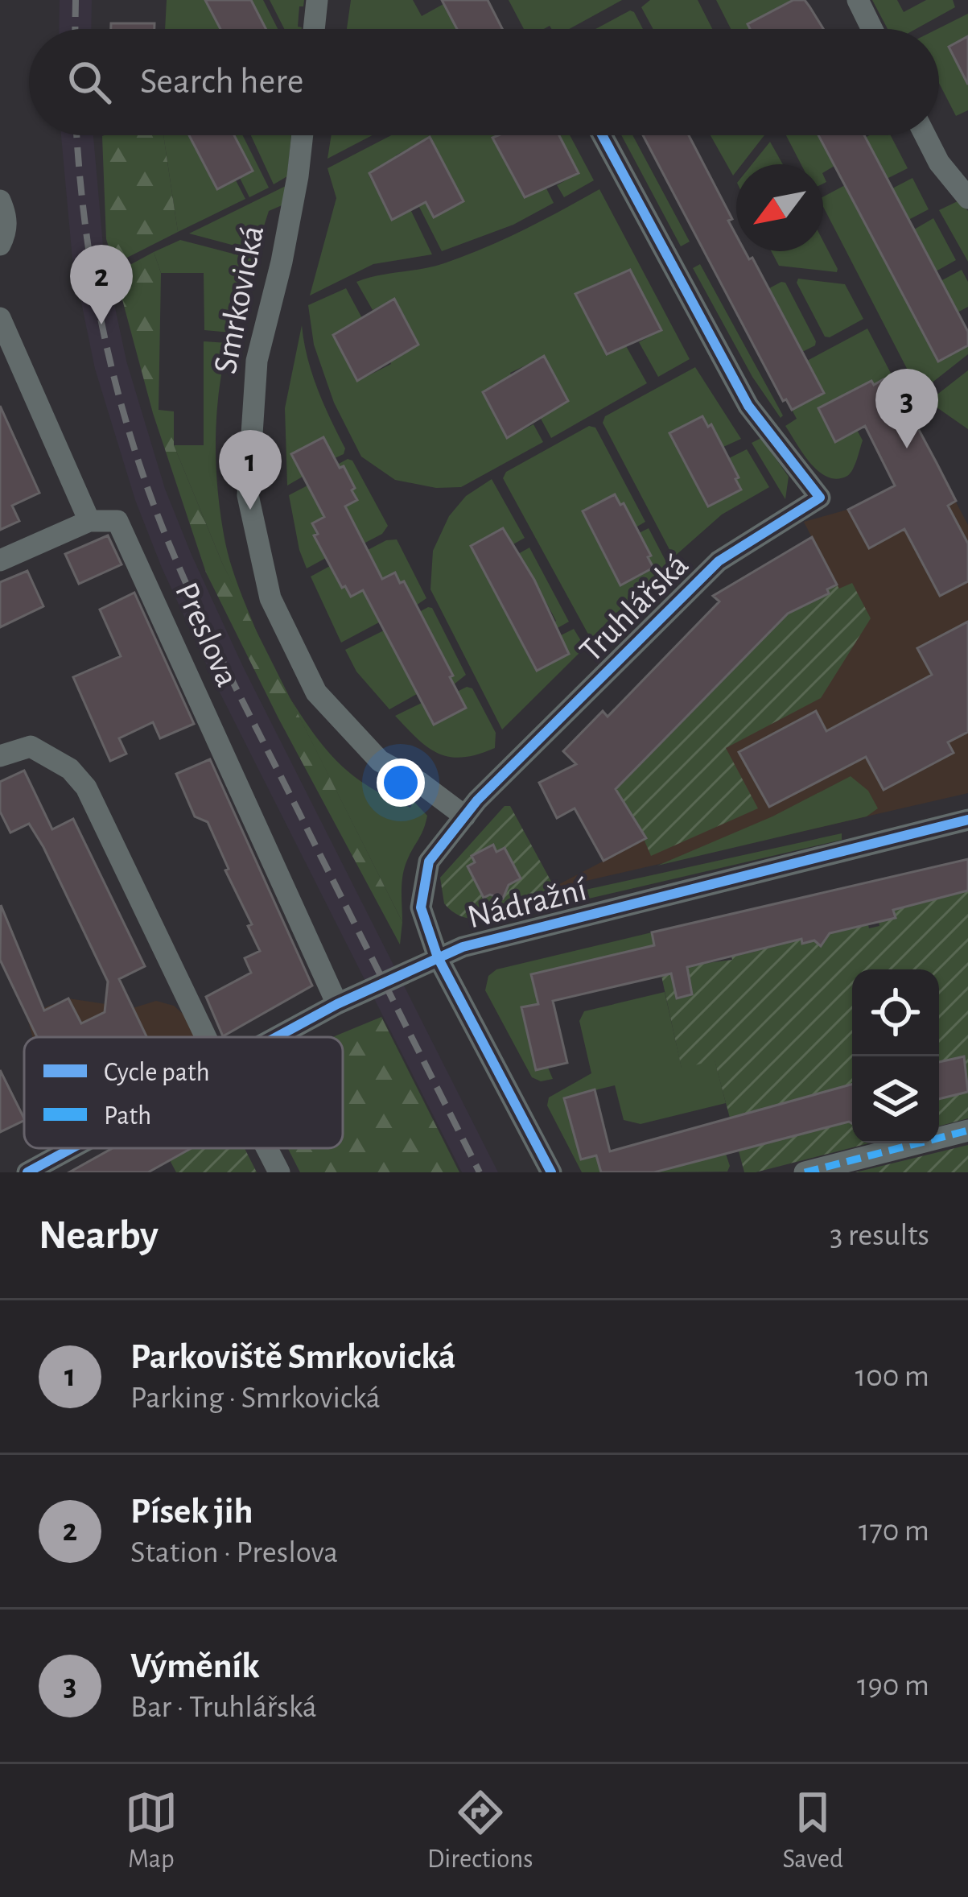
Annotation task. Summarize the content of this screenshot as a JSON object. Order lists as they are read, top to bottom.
{
  "streets": {
    "street": [
      "Smrkovická",
      "Truhlářská",
      "Preslova",
      "Nádražní"
    ]
  },
  "crossings": [
    ["Smrkovická", "Truhlářská"],
    ["Truhlářská", "Nádražní"],
    ["Preslova", "Nádražní"]
  ],
  "legend": ["Cycle path", "Path"],
  "north": "bottom left",
  "page": {
    "search": "Search here",
    "pins": ["2", "3", "1"],
    "heading": ["Nearby", "3 results"],
    "list": [
      {
        "mark": "1",
        "name": "Parkoviště Smrkovická",
        "note": "Parking · Smrkovická",
        "value": "100 m"
      },
      {
        "mark": "2",
        "name": "Písek jih",
        "note": "Station · Preslova",
        "value": "170 m"
      },
      {
        "mark": "3",
        "name": "Výměník",
        "note": "Bar · Truhlářská",
        "value": "190 m"
      }
    ],
    "nav": ["Map", "Directions", "Saved"]
  }
}
